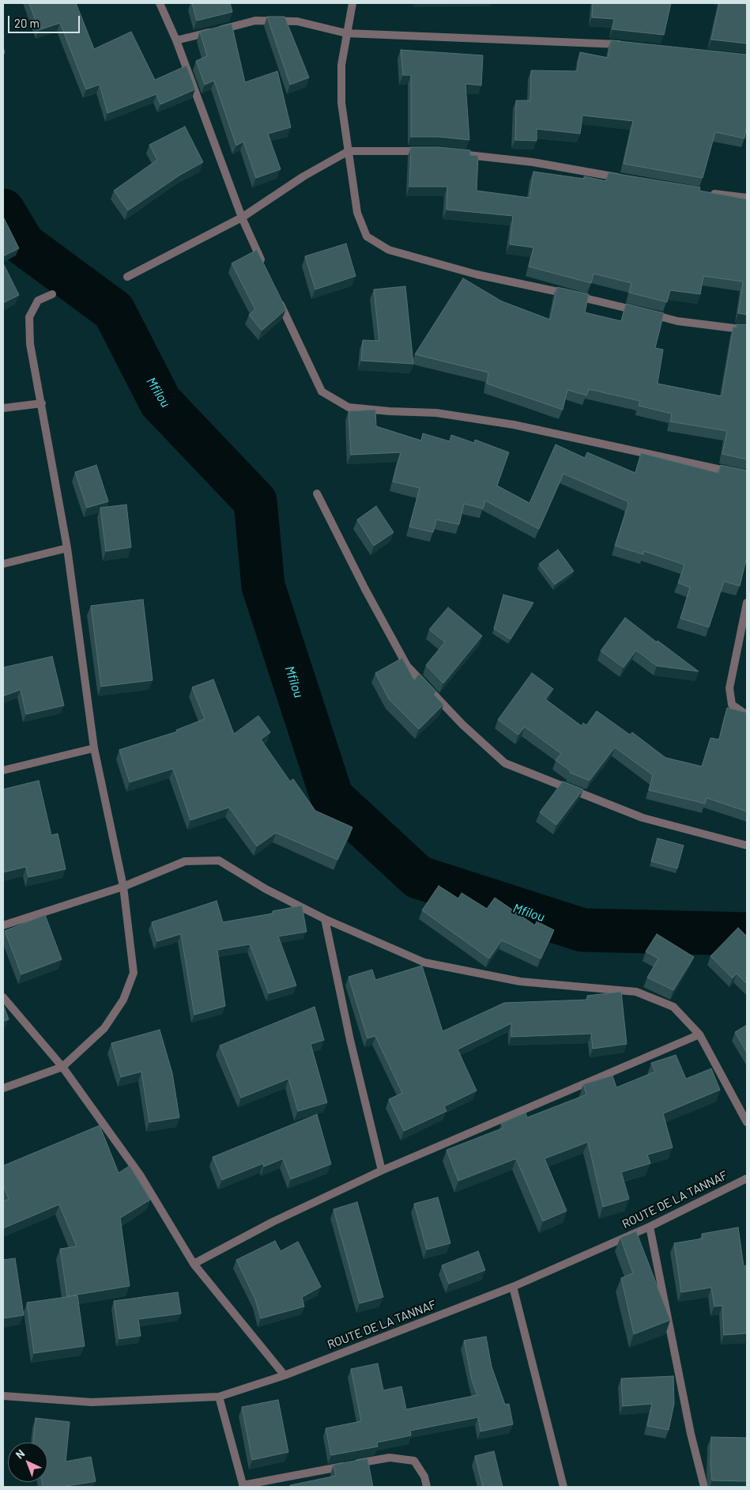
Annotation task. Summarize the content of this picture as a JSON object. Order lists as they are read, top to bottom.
{
  "streets": {
    "street": ["ROUTE DE LA TANNAF"]
  },
  "water": ["Mfilou"],
  "scale_bar": "20 m",
  "north": "top left"
}
